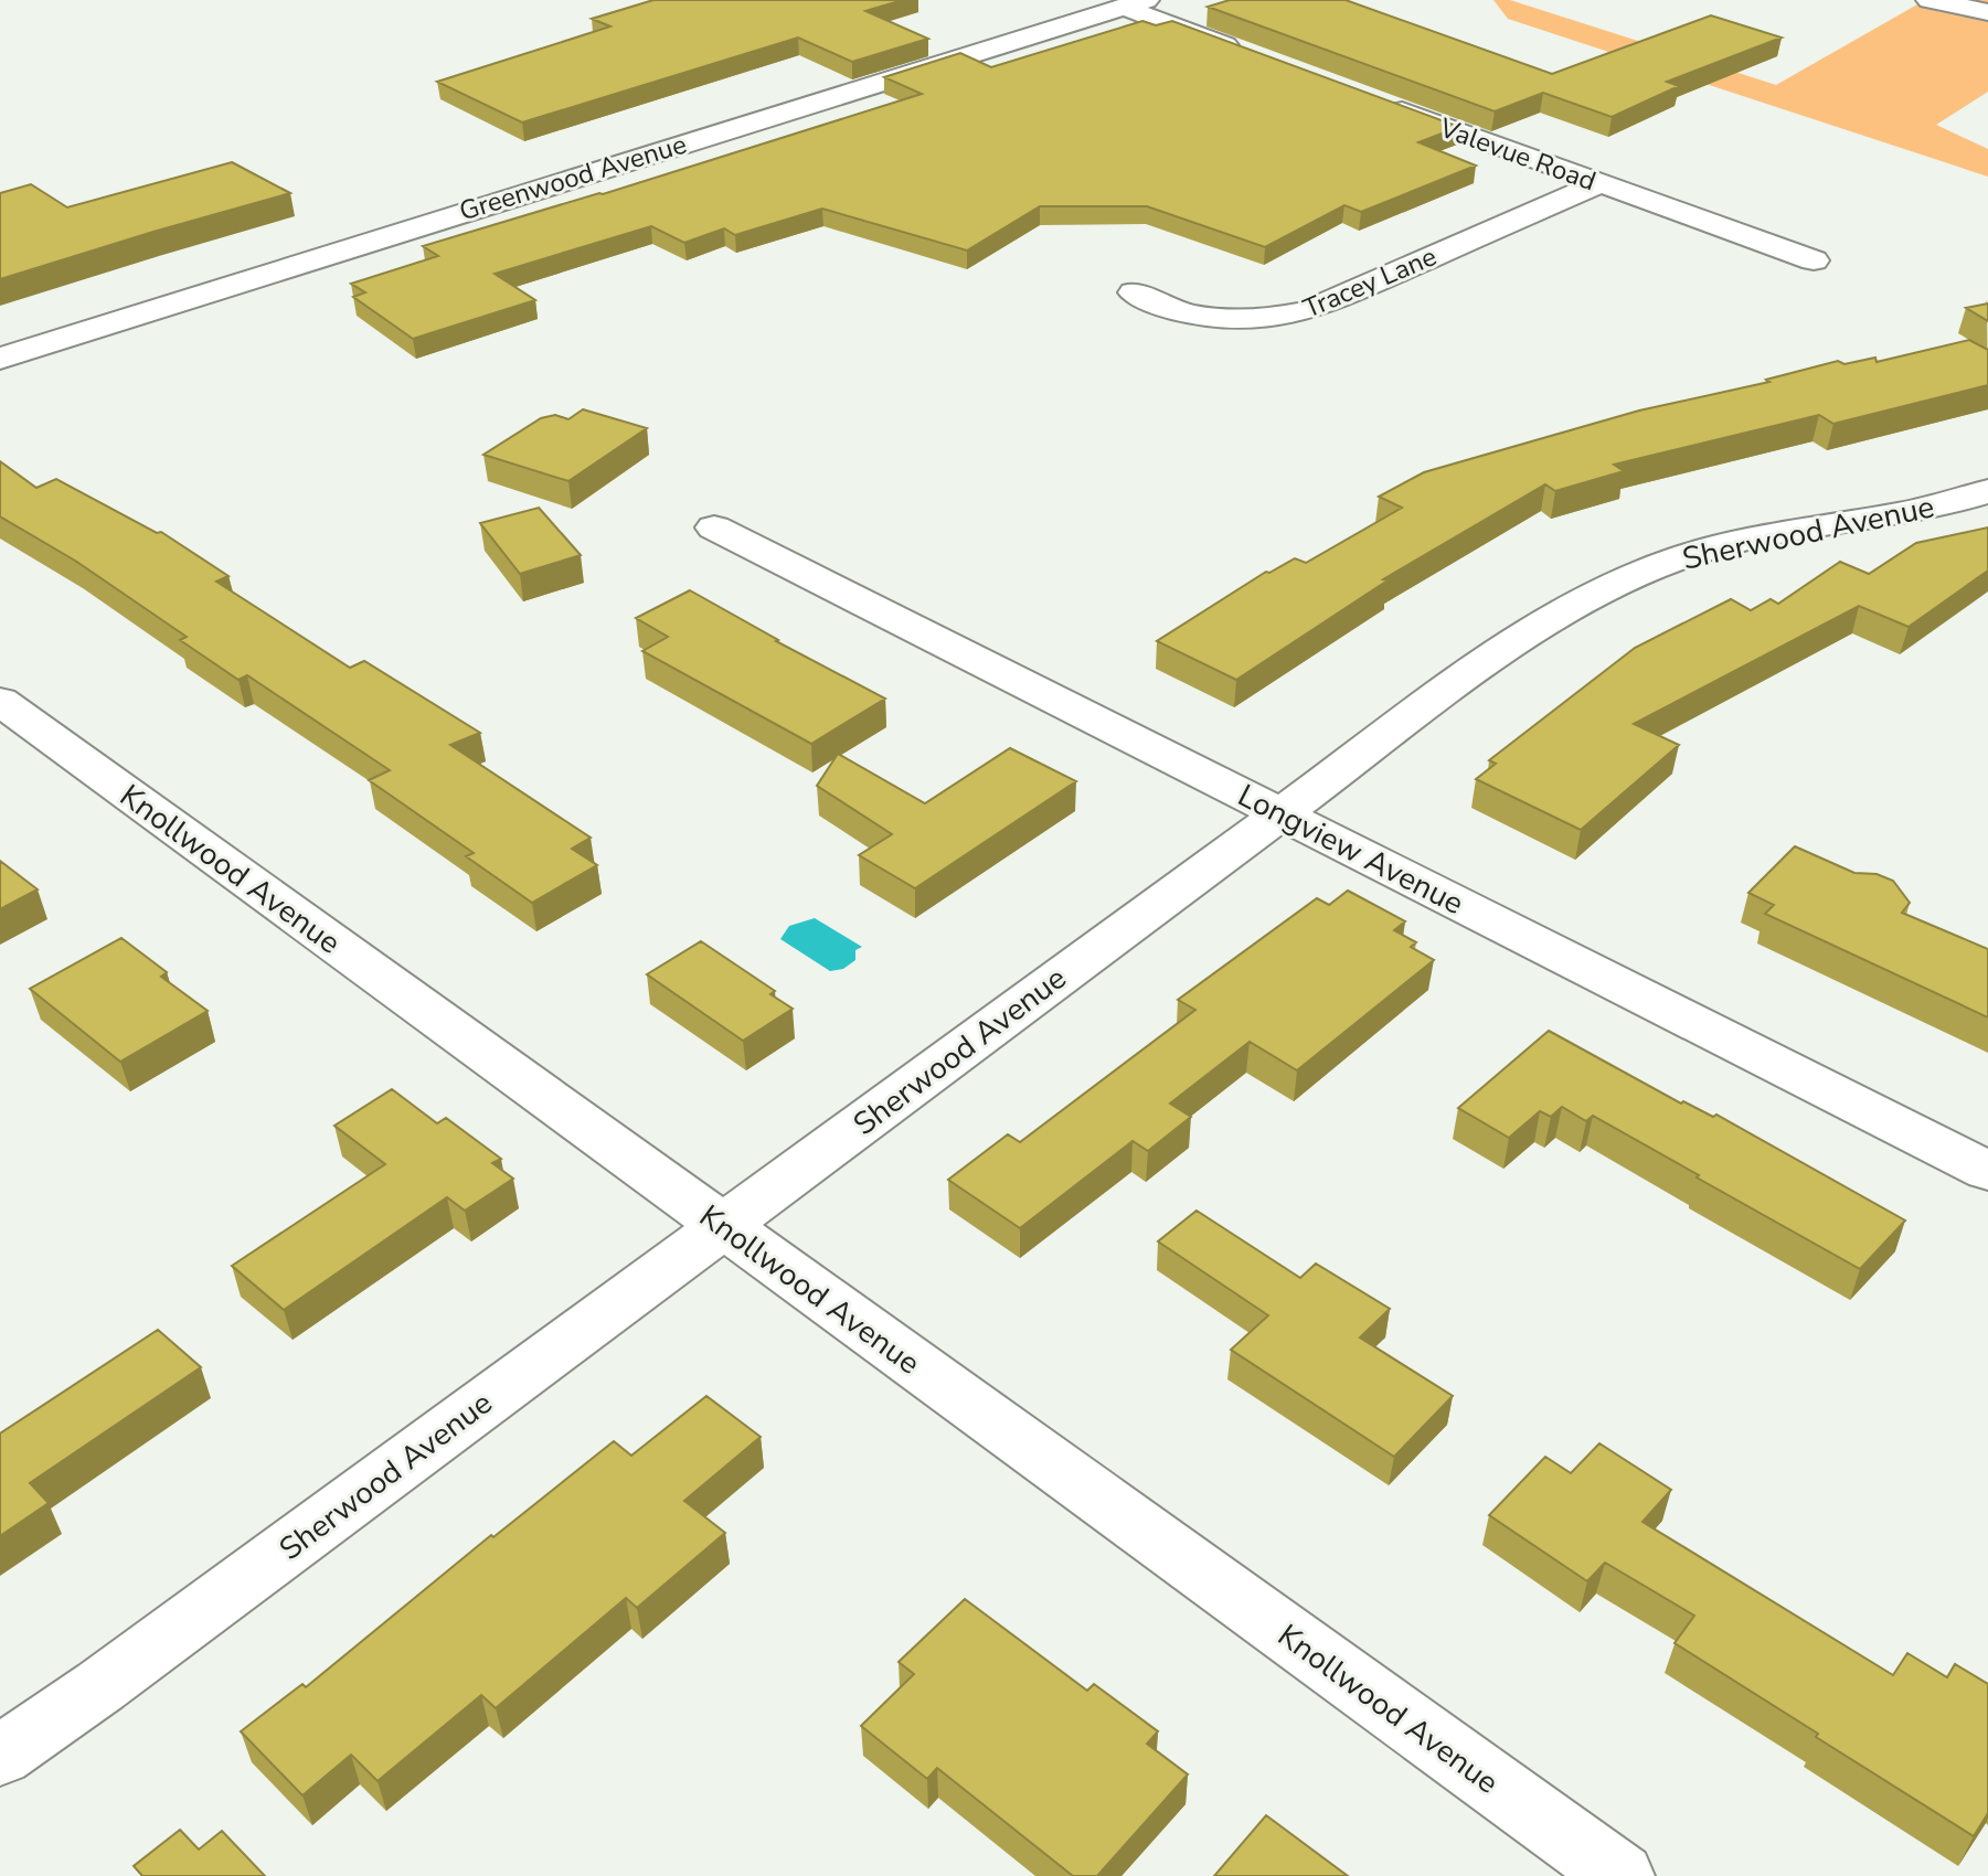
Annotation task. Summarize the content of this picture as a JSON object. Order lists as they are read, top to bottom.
{
  "streets": {
    "street": [
      "Valevue Road",
      "Greenwood Avenue",
      "Tracey Lane",
      "Sherwood Avenue",
      "Longview Avenue",
      "Knollwood Avenue"
    ]
  },
  "crossings": [
    ["Valevue Road", "Tracey Lane"],
    ["Sherwood Avenue", "Longview Avenue"],
    ["Sherwood Avenue", "Knollwood Avenue"]
  ]
}
